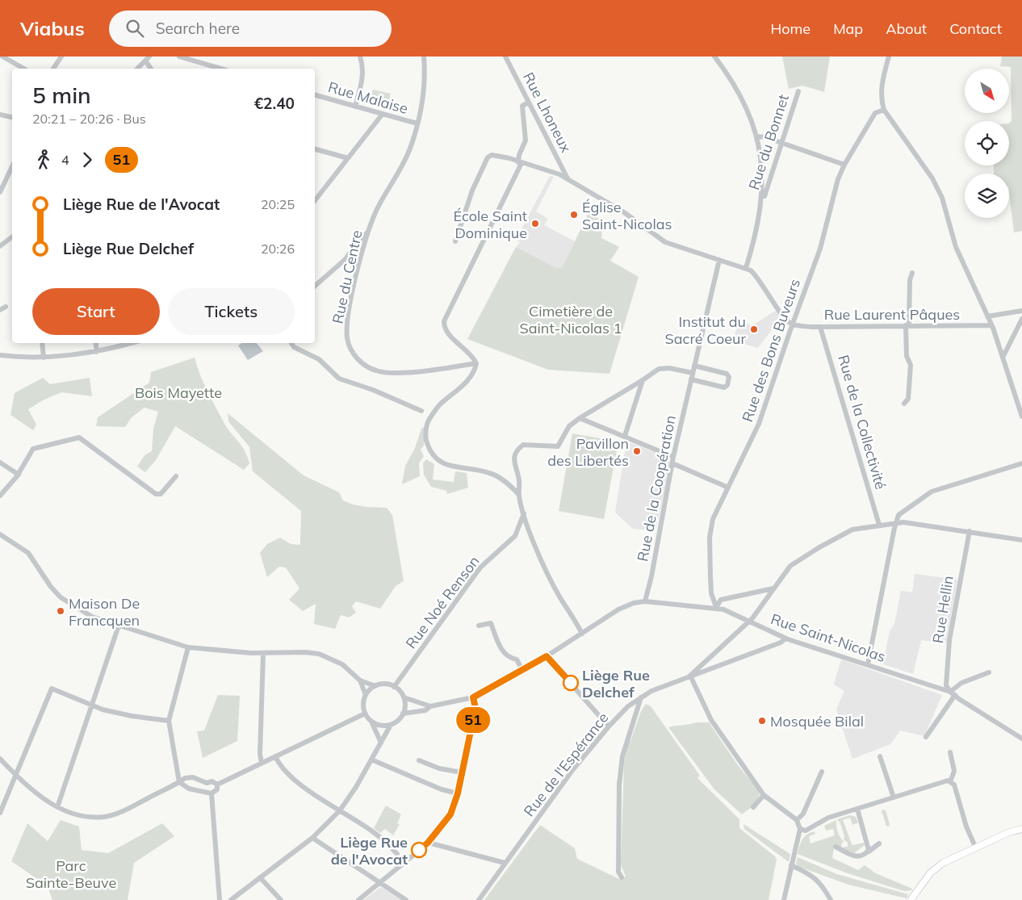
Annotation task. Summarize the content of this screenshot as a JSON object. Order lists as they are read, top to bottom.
{
  "streets": {
    "street": [
      "Rue Malaise",
      "Rue Lhoneux",
      "Rue du Bonnet",
      "Rue du Centre",
      "Rue Laurent Pâques",
      "Rue des Bons Buveurs",
      "Rue de la Collectivité",
      "Rue de la Coopération",
      "Rue Noé Renson",
      "Rue Hellin",
      "Rue Saint-Nicolas",
      "Rue de l'Espérance"
    ]
  },
  "crossings": [
    ["Rue Malaise", "Rue du Centre"],
    ["Rue Laurent Pâques", "Rue des Bons Buveurs"],
    ["Rue Laurent Pâques", "Rue de la Collectivité"],
    ["Rue des Bons Buveurs", "Rue Saint-Nicolas"],
    ["Rue de la Collectivité", "Rue de l'Espérance"],
    ["Rue de la Coopération", "Rue Saint-Nicolas"],
    ["Rue Noé Renson", "Rue Saint-Nicolas"],
    ["Rue Hellin", "Rue Saint-Nicolas"],
    ["Rue Hellin", "Rue de l'Espérance"],
    ["Rue Saint-Nicolas", "Rue de l'Espérance"]
  ],
  "parks": ["Cimetière de Saint-Nicolas 1", "Bois Mayette", "Parc Sainte-Beuve"],
  "places": [
    "Église Saint-Nicolas",
    "École Saint Dominique",
    "Institut du Sacré Coeur",
    "Pavillon des Libertés",
    "Maison De Francquen",
    "Liège Rue Delchef",
    "Mosquée Bilal",
    "Liège Rue de l'Avocat"
  ],
  "lines": ["bus line 51"],
  "north": "bottom right",
  "page": {
    "header": "Viabus",
    "search": "Search here",
    "nav": [
      "Home",
      "Map",
      "About",
      "Contact"
    ],
    "on_map": "51",
    "heading": ["5 min", "20:21 – 20:26 · Bus", "€2.40"],
    "legs": ["4", "51"],
    "list": [
      {
        "name": "Liège Rue de l'Avocat",
        "value": "20:25"
      },
      {
        "name": "Liège Rue Delchef",
        "value": "20:26"
      }
    ],
    "buttons": ["Start", "Tickets"]
  }
}
